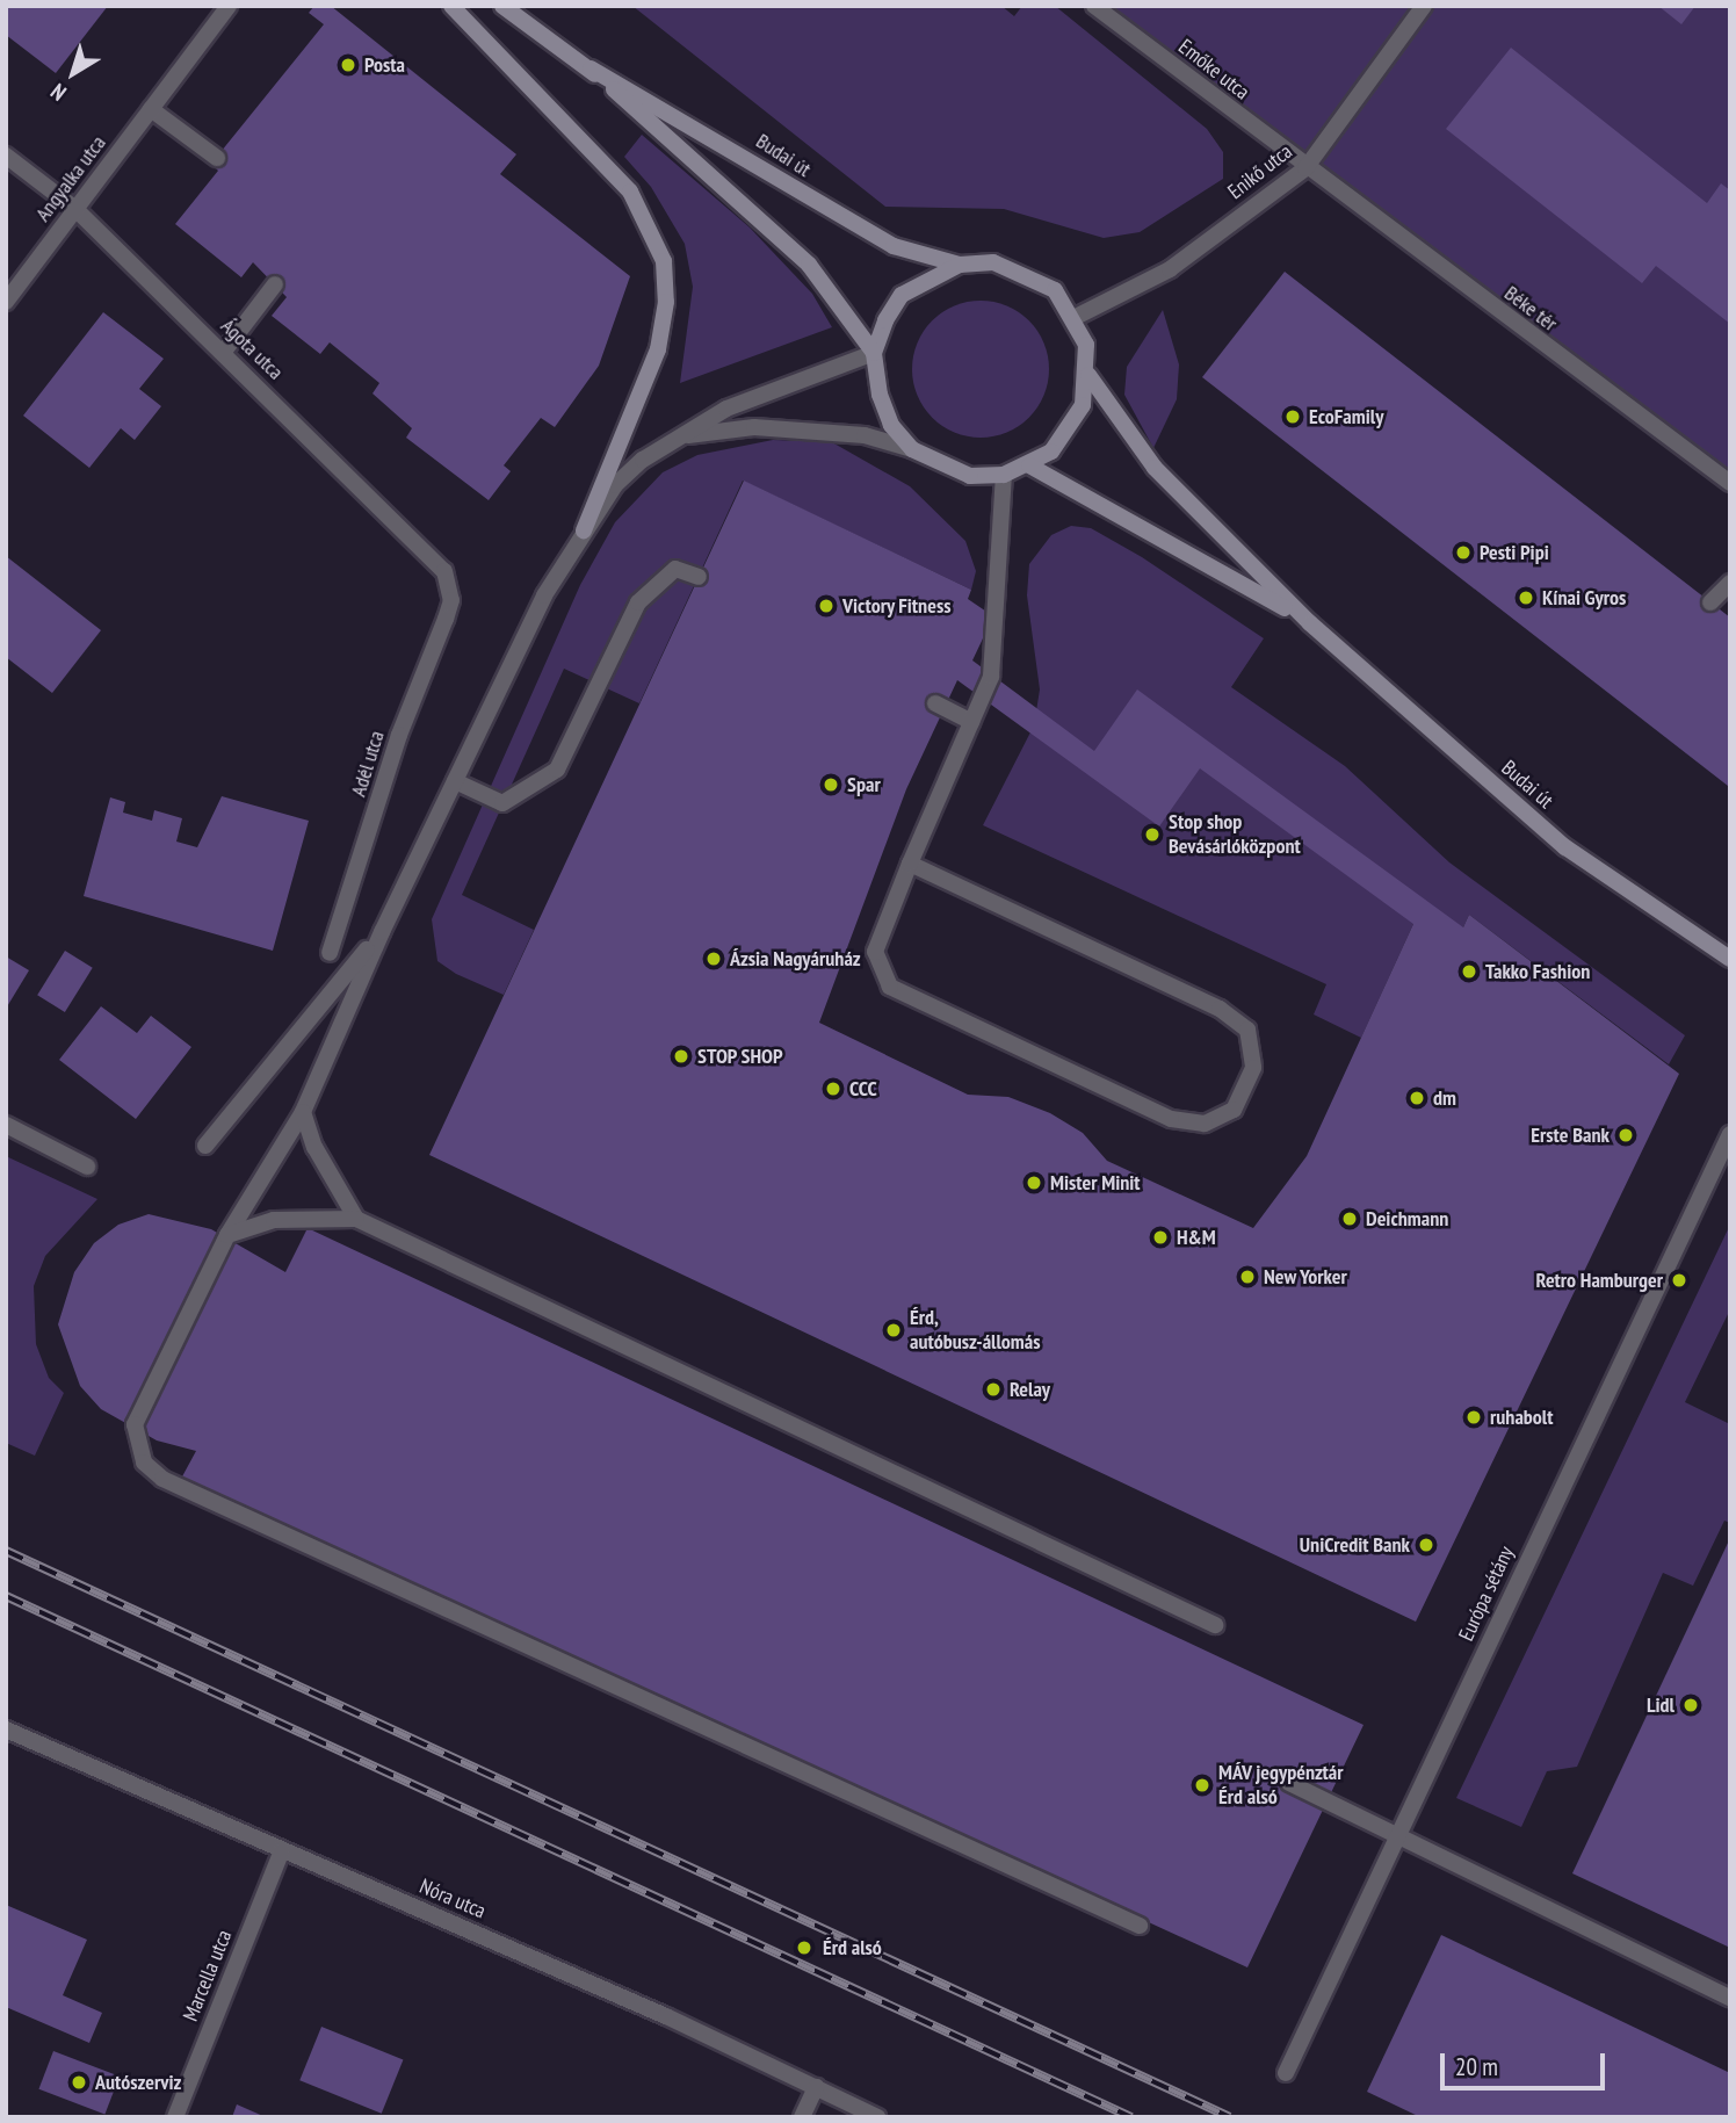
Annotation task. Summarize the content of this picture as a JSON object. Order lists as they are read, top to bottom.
{
  "streets": {
    "main road": ["Budai út"],
    "street": [
      "Emőke utca",
      "Enikő utca",
      "Angyalka utca",
      "Béke tér",
      "Ágota utca",
      "Adél utca",
      "Európa sétány",
      "Nóra utca",
      "Marcella utca"
    ]
  },
  "crossings": [
    ["Emőke utca", "Enikő utca"],
    ["Emőke utca", "Béke tér"],
    ["Budai út", "Enikő utca"],
    ["Enikő utca", "Béke tér"],
    ["Angyalka utca", "Ágota utca"],
    ["Ágota utca", "Adél utca"],
    ["Nóra utca", "Marcella utca"]
  ],
  "places": [
    "Posta",
    "EcoFamily",
    "Pesti Pipi",
    "Kínai Gyros",
    "Victory Fitness",
    "Spar",
    "Stop shop Bevásárlóközpont",
    "Ázsia Nagyáruház",
    "Takko Fashion",
    "STOP SHOP",
    "CCC",
    "dm",
    "Erste Bank",
    "Mister Minit",
    "Deichmann",
    "H&M",
    "New Yorker",
    "Retro Hamburger",
    "Érd, autóbusz-állomás",
    "Relay",
    "ruhabolt",
    "UniCredit Bank",
    "Lidl",
    "MÁV jegypénztár Érd alsó",
    "Érd alsó",
    "Autószerviz"
  ],
  "scale_bar": "20 m",
  "north": "bottom left"
}
